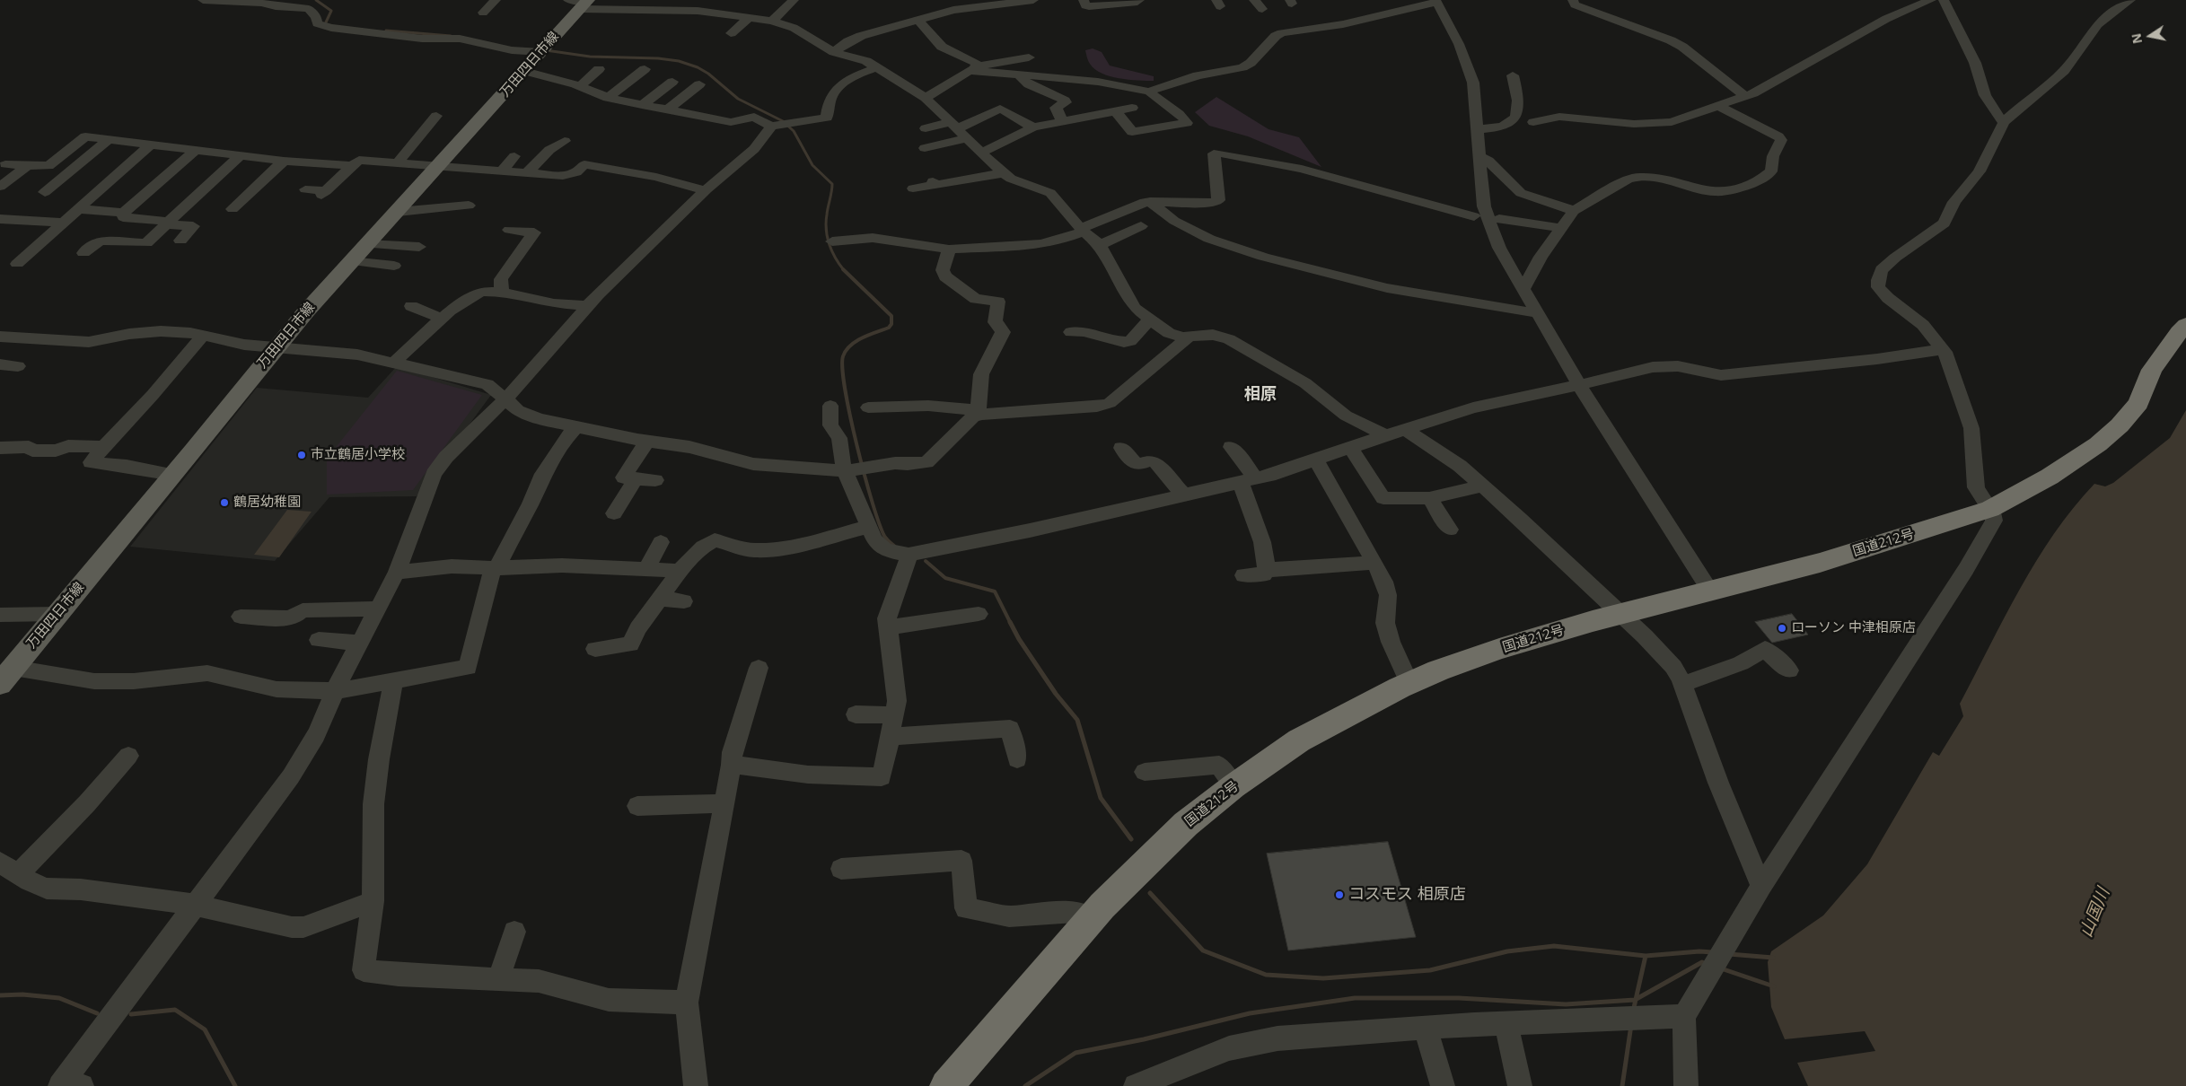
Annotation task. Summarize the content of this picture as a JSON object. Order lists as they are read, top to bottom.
{
  "streets": {
    "highway": ["国道212号"],
    "main road": ["万田四日市線"]
  },
  "districts": ["相原"],
  "water": ["山国川"],
  "places": [
    "市立鶴居小学校",
    "鶴居幼稚園",
    "ローソン 中津相原店",
    "コスモス 相原店"
  ],
  "north": "left"
}
